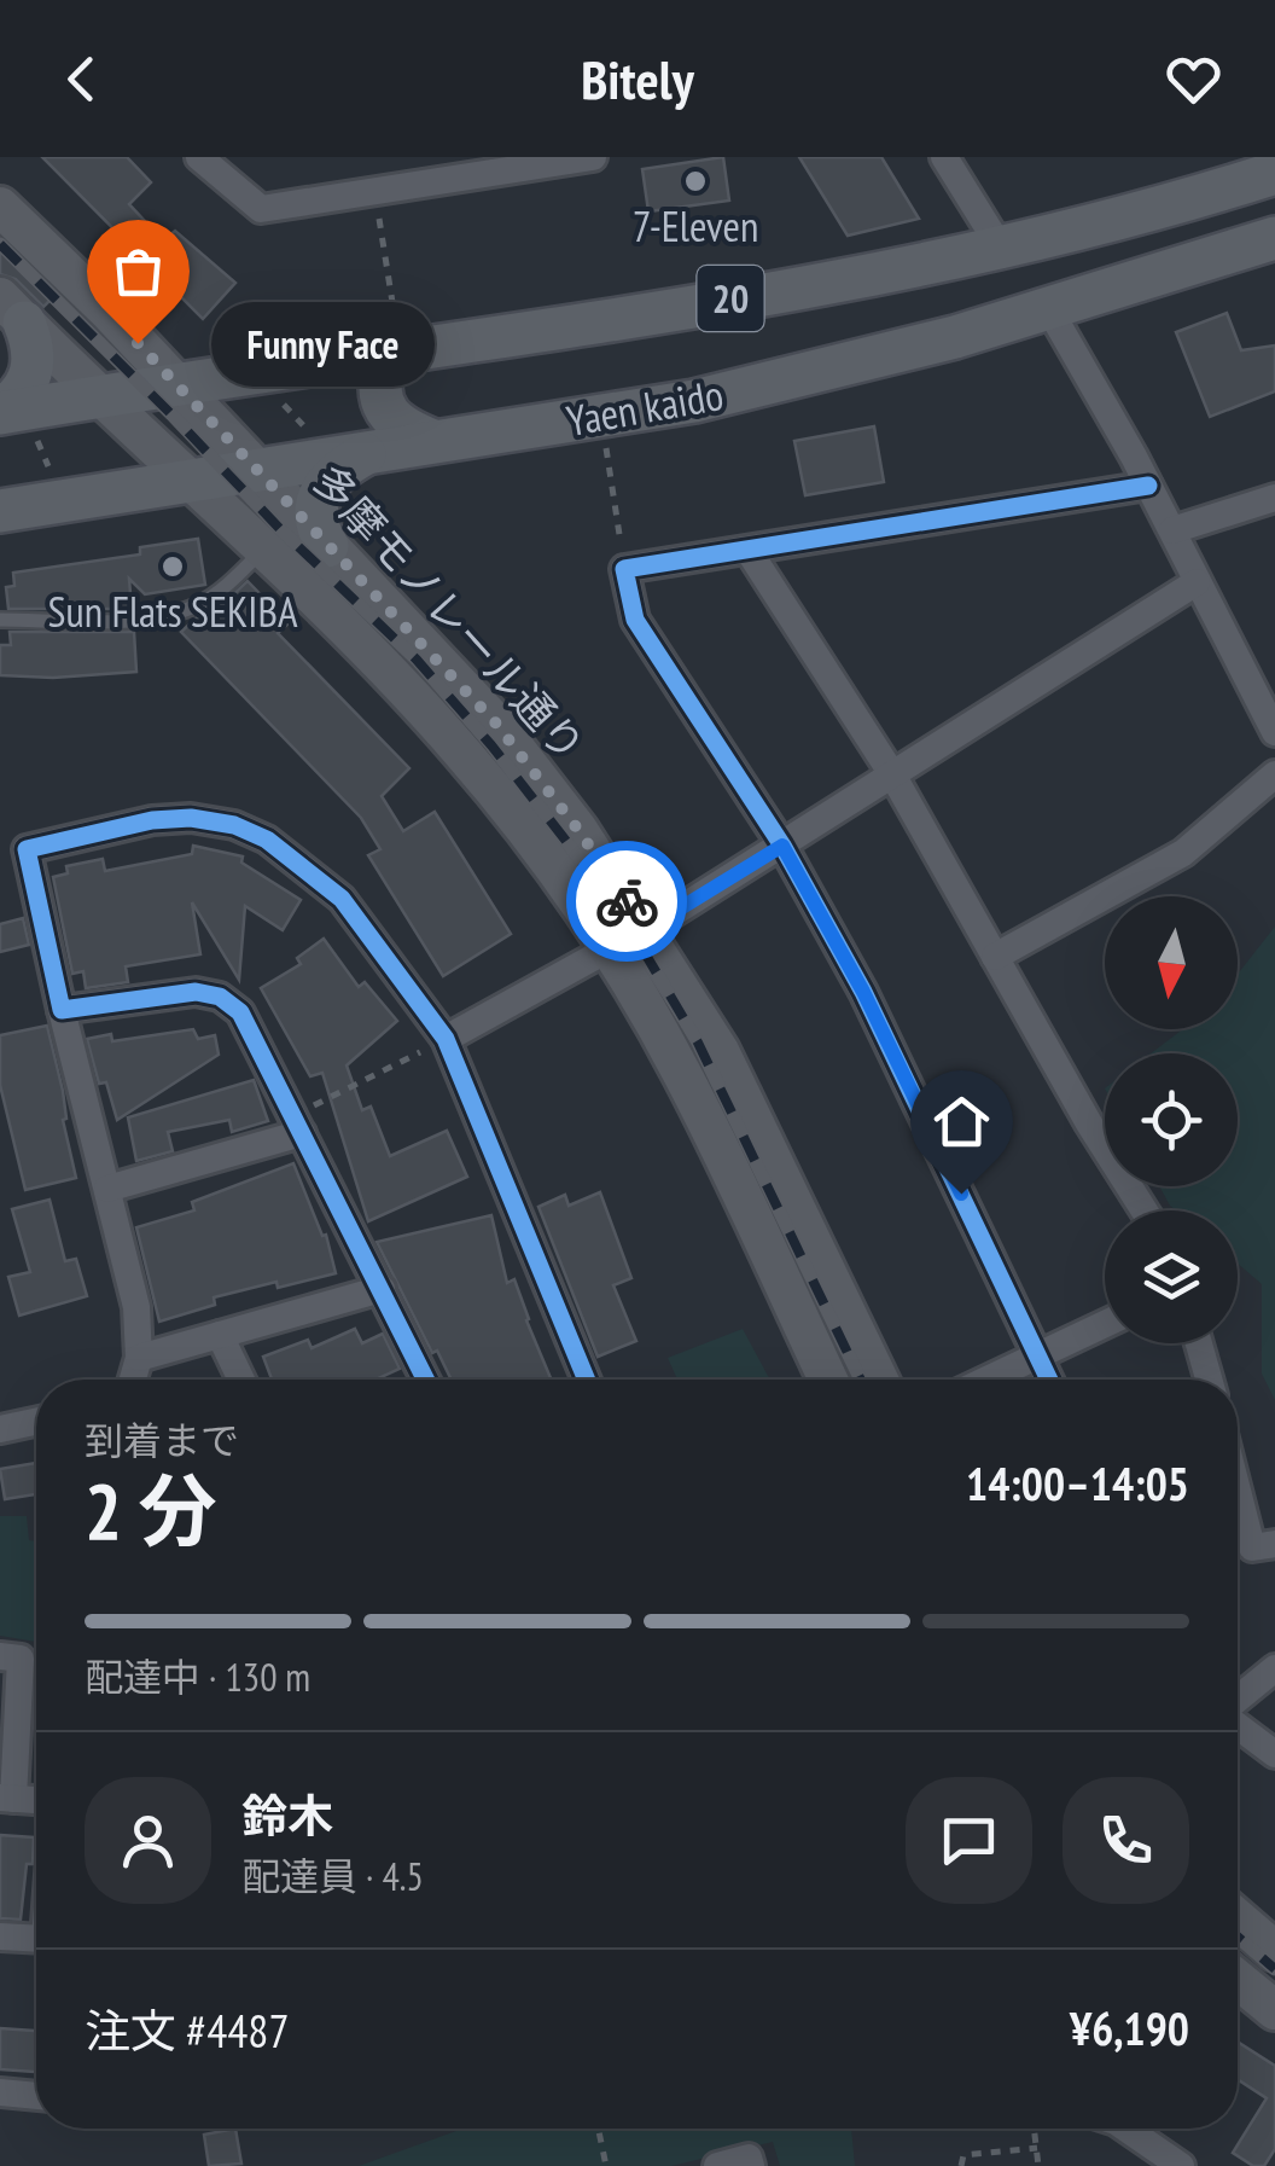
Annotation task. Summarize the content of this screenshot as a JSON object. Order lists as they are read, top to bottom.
{
  "streets": {
    "main road": ["20", "Yaen kaido", "多摩モノレール通り"]
  },
  "crossings": [
    ["20", "多摩モノレール通り"],
    ["Yaen kaido", "多摩モノレール通り"]
  ],
  "places": ["7-Eleven", "Funny Face", "Sun Flats SEKIBA"],
  "north": "bottom",
  "page": {
    "header": "Bitely",
    "bubble": "Funny Face",
    "heading": ["2 分", "到着まで", "14:00–14:05"],
    "panel": [
      "鈴木",
      "配達員 · 4.5",
      "注文 #4487",
      "¥6,190"
    ],
    "bar": "配達中 · 130 m"
  }
}
